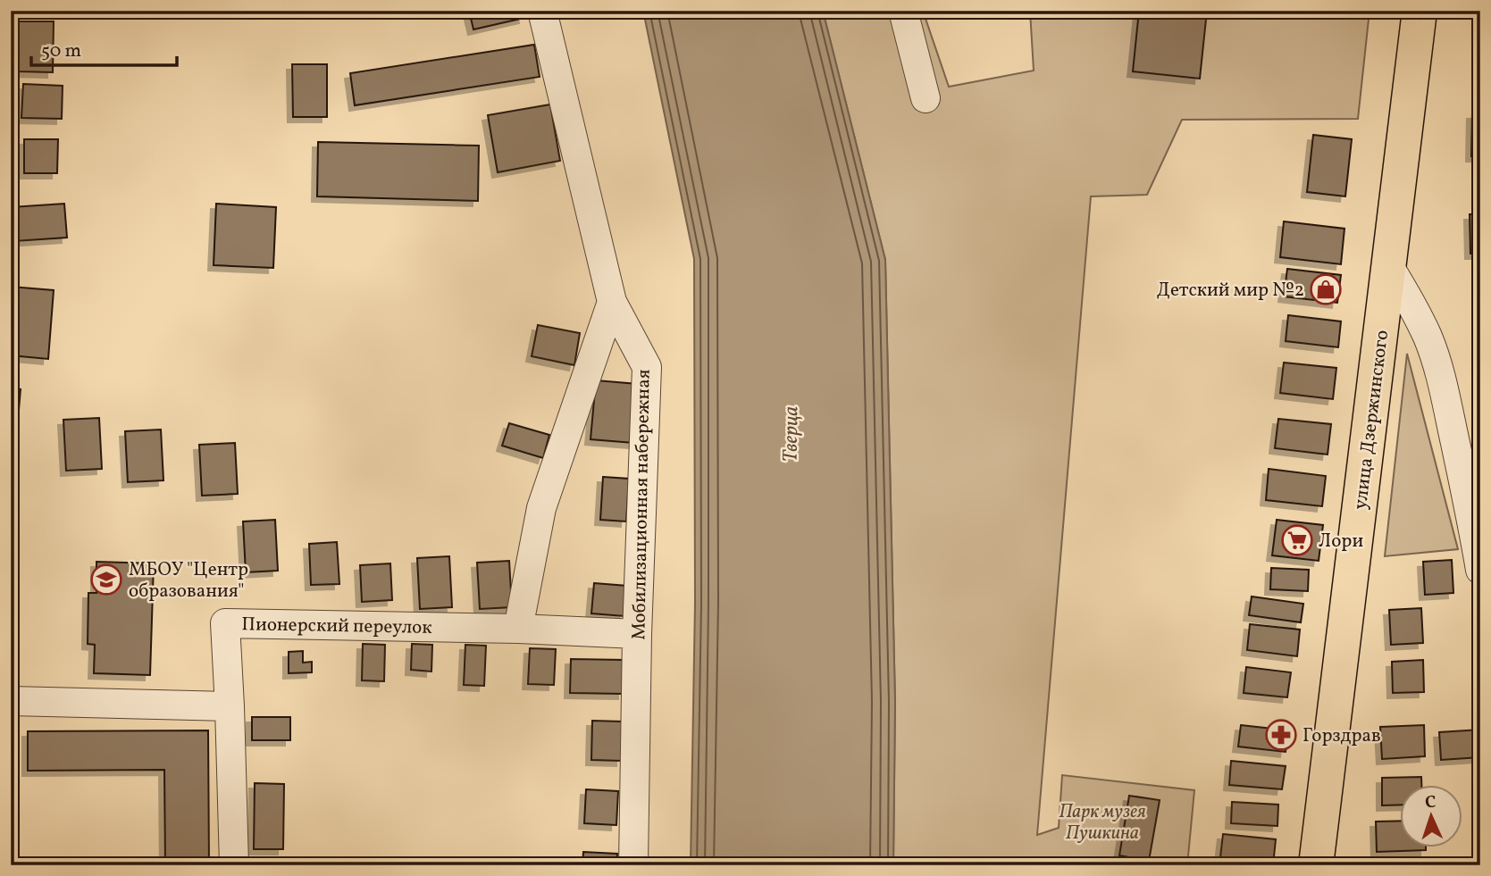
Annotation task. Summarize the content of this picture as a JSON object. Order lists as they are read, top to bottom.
{
  "streets": {
    "main road": ["улица Дзержинского"],
    "street": ["Мобилизационная набережная", "Пионерский переулок"]
  },
  "crossings": [
    ["Мобилизационная набережная", "Пионерский переулок"]
  ],
  "water": ["Тверца"],
  "parks": ["Парк музея Пушкина"],
  "places": {
    "shop": ["Детский мир №2"],
    "supermarket": ["Лори"],
    "school or university": ["МБОУ \"Центр образования\""],
    "pharmacy": ["Горздрав"]
  },
  "scale_bar": "50 m",
  "north": "top"
}
